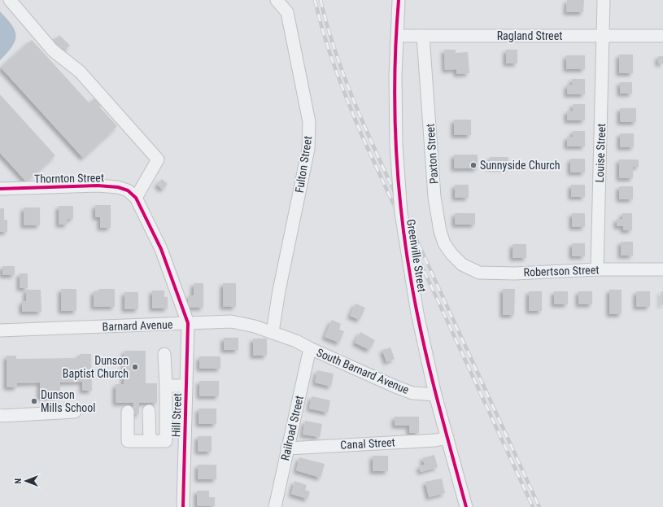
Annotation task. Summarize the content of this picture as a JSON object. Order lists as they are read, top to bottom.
{
  "streets": {
    "street": [
      "Ragland Street",
      "Louise Street",
      "Paxton Street",
      "Fulton Street",
      "Thornton Street",
      "Greenville Street",
      "Robertson Street",
      "Barnard Avenue",
      "South Barnard Avenue",
      "Hill Street",
      "Railroad Street",
      "Canal Street"
    ]
  },
  "crossings": [
    ["Ragland Street", "Louise Street"],
    ["Ragland Street", "Paxton Street"],
    ["Ragland Street", "Greenville Street"],
    ["Louise Street", "Robertson Street"],
    ["Paxton Street", "Robertson Street"],
    ["Fulton Street", "Barnard Avenue"],
    ["Thornton Street", "Barnard Avenue"],
    ["Thornton Street", "Hill Street"],
    ["Greenville Street", "South Barnard Avenue"],
    ["Greenville Street", "Canal Street"],
    ["Barnard Avenue", "South Barnard Avenue"],
    ["Barnard Avenue", "Hill Street"],
    ["Barnard Avenue", "Railroad Street"],
    ["South Barnard Avenue", "Railroad Street"],
    ["Railroad Street", "Canal Street"]
  ],
  "places": ["Sunnyside Church", "Dunson Baptist Church", "Dunson Mills School"],
  "north": "left"
}
